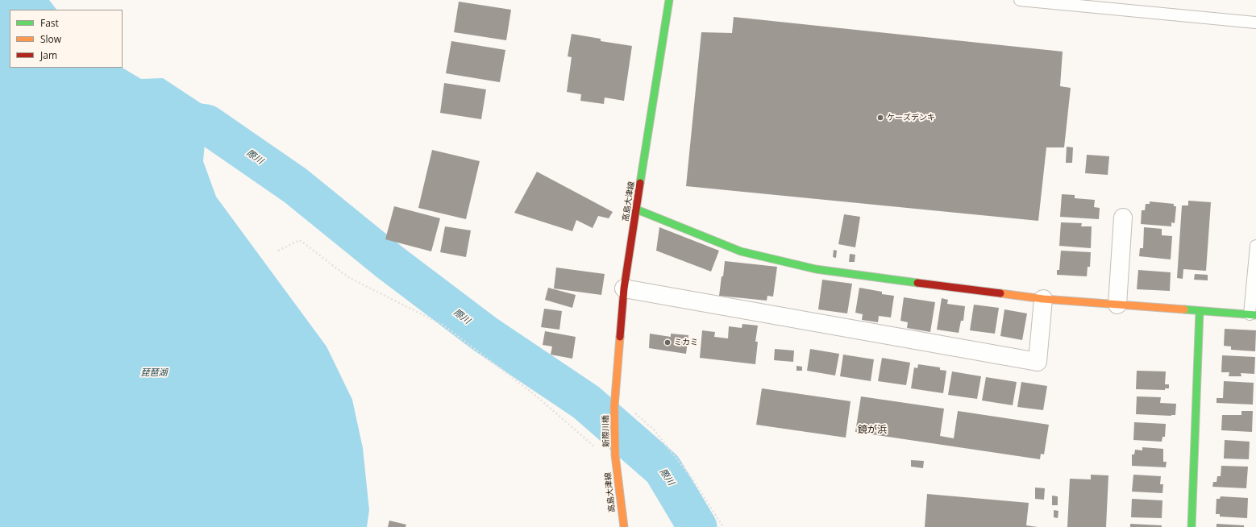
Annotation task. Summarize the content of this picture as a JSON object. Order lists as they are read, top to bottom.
{
  "streets": {
    "street": ["高島大津線", "新際川橋"]
  },
  "crossings": [
    ["高島大津線", "新際川橋"]
  ],
  "districts": ["鏡が浜"],
  "water": ["際川", "琵琶湖"],
  "places": ["ケーズデンキ", "ミカミ"],
  "legend": ["Fast", "Slow", "Jam"]
}
